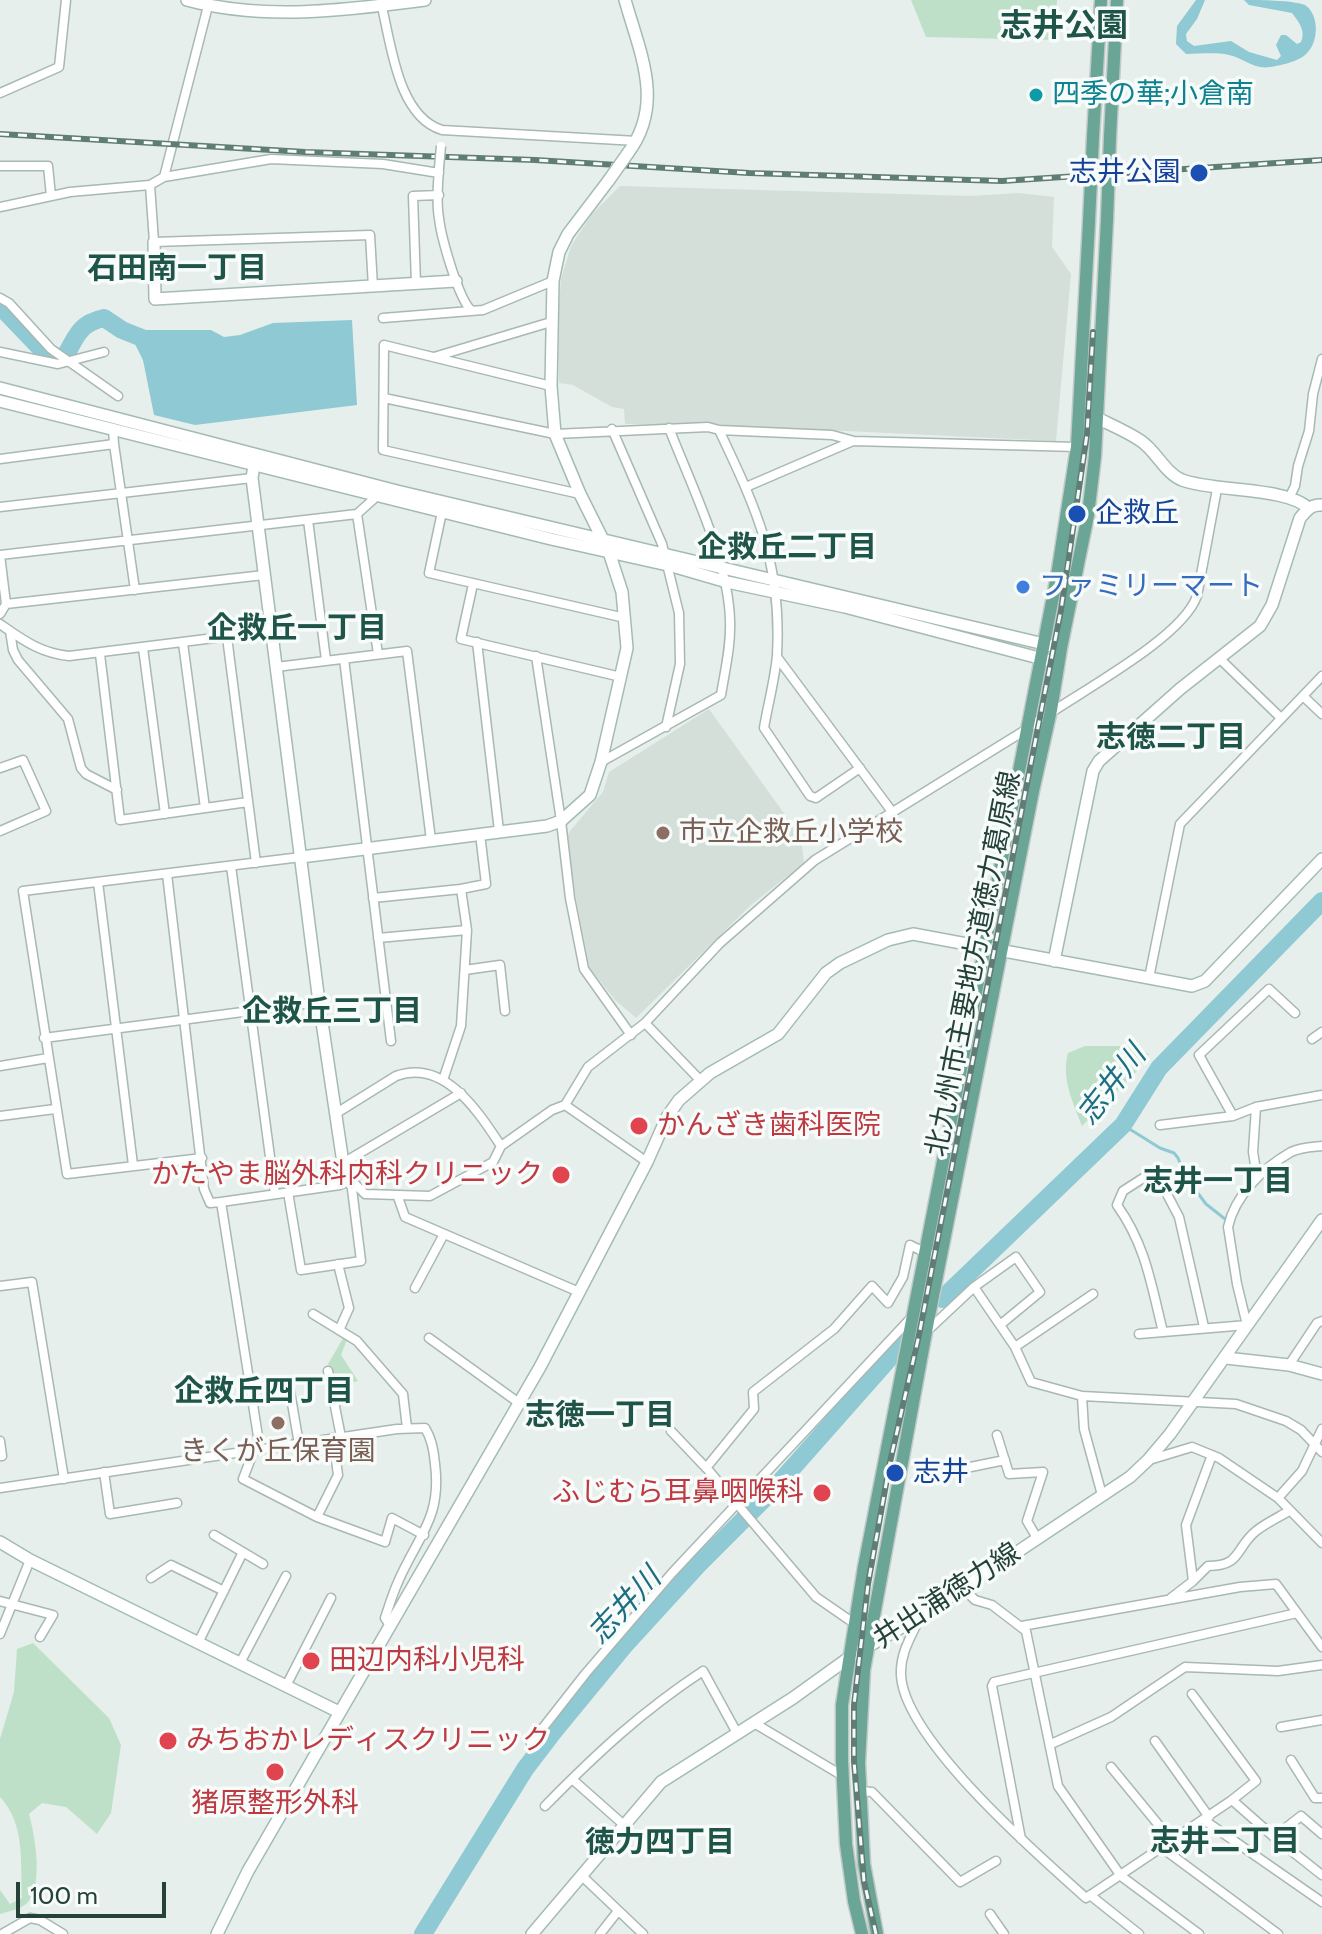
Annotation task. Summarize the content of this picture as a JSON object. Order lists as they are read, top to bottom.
{
  "streets": {
    "main road": ["北九州市主要地方道徳力葛原線"],
    "street": ["井出浦徳力線"]
  },
  "crossings": [
    ["北九州市主要地方道徳力葛原線", "井出浦徳力線"]
  ],
  "districts": [
    "志井公園",
    "石田南一丁目",
    "企救丘二丁目",
    "企救丘一丁目",
    "志徳二丁目",
    "企救丘三丁目",
    "志井一丁目",
    "企救丘四丁目",
    "志徳一丁目",
    "志井二丁目",
    "徳力四丁目"
  ],
  "water": ["志井川"],
  "places": [
    "四季の華;小倉南",
    "志井公園",
    "企救丘",
    "ファミリーマート",
    "市立企救丘小学校",
    "かんざき歯科医院",
    "かたやま脳外科内科クリニック",
    "きくが丘保育園",
    "志井",
    "ふじむら耳鼻咽喉科",
    "田辺内科小児科",
    "みちおかレディスクリニック",
    "猪原整形外科"
  ],
  "scale_bar": "100 m"
}
